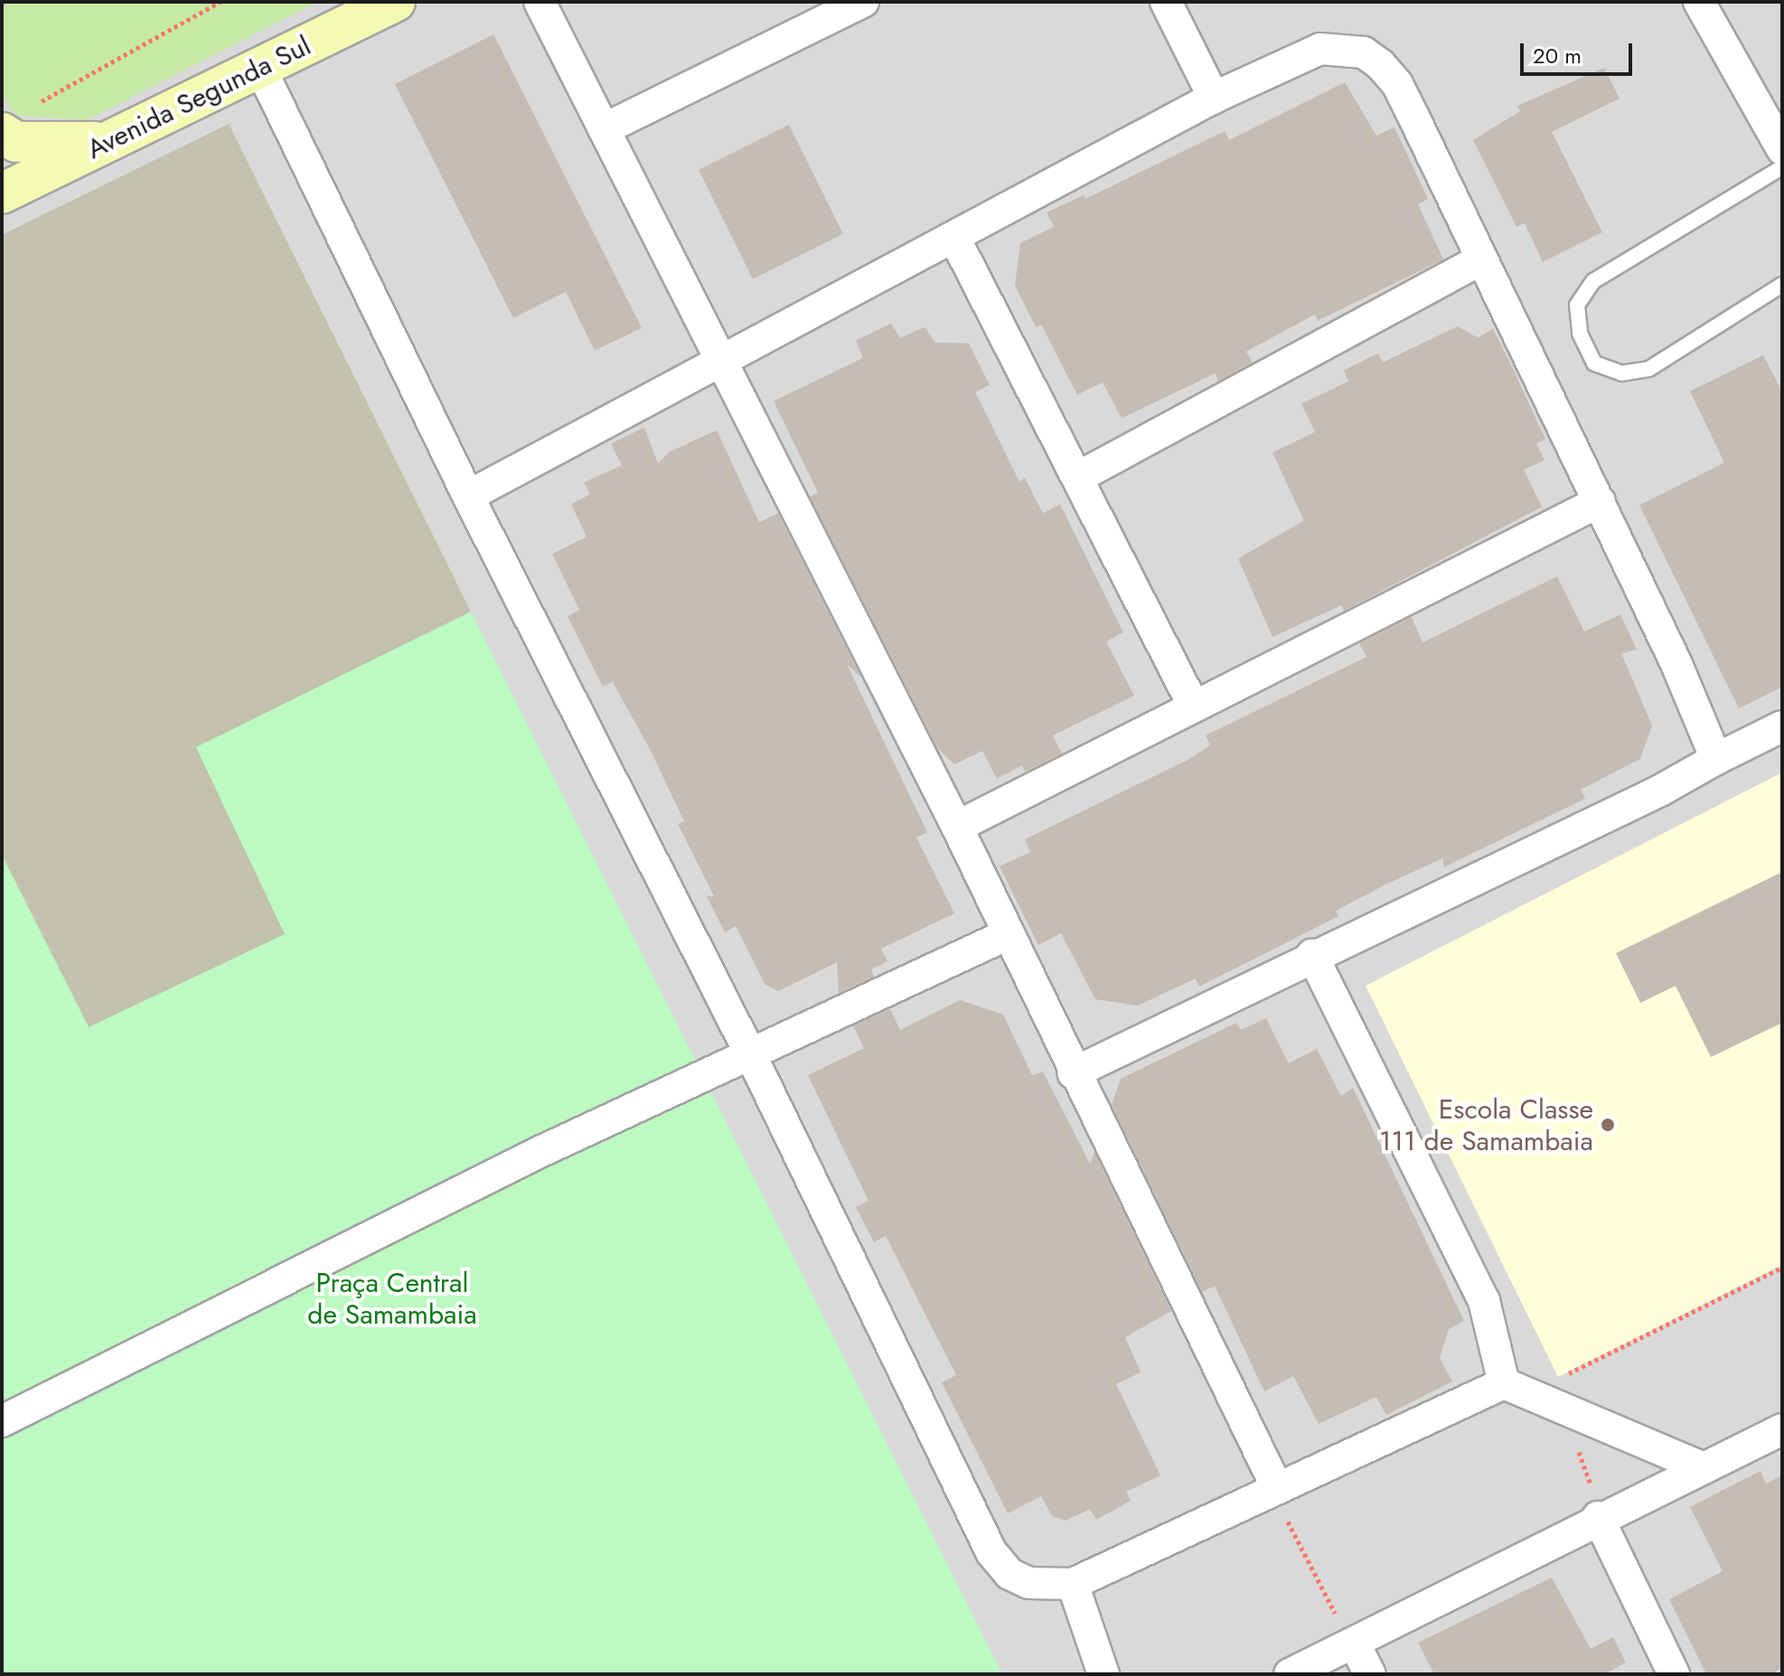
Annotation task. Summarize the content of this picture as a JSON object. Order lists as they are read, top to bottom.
{
  "streets": {
    "main road": ["Avenida Segunda Sul"]
  },
  "parks": ["Praça Central de Samambaia"],
  "places": ["Escola Classe 111 de Samambaia"],
  "scale_bar": "20 m"
}
